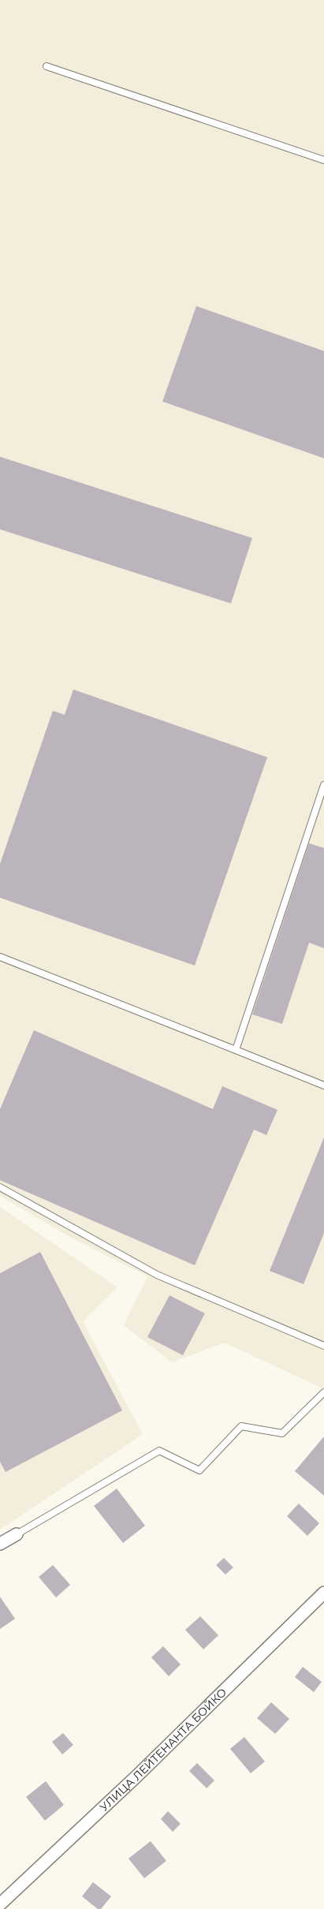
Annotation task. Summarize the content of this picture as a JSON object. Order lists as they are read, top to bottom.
{
  "streets": {
    "street": ["УЛИЦА ЛЕЙТЕНАНТА БОЙКО"]
  }
}
